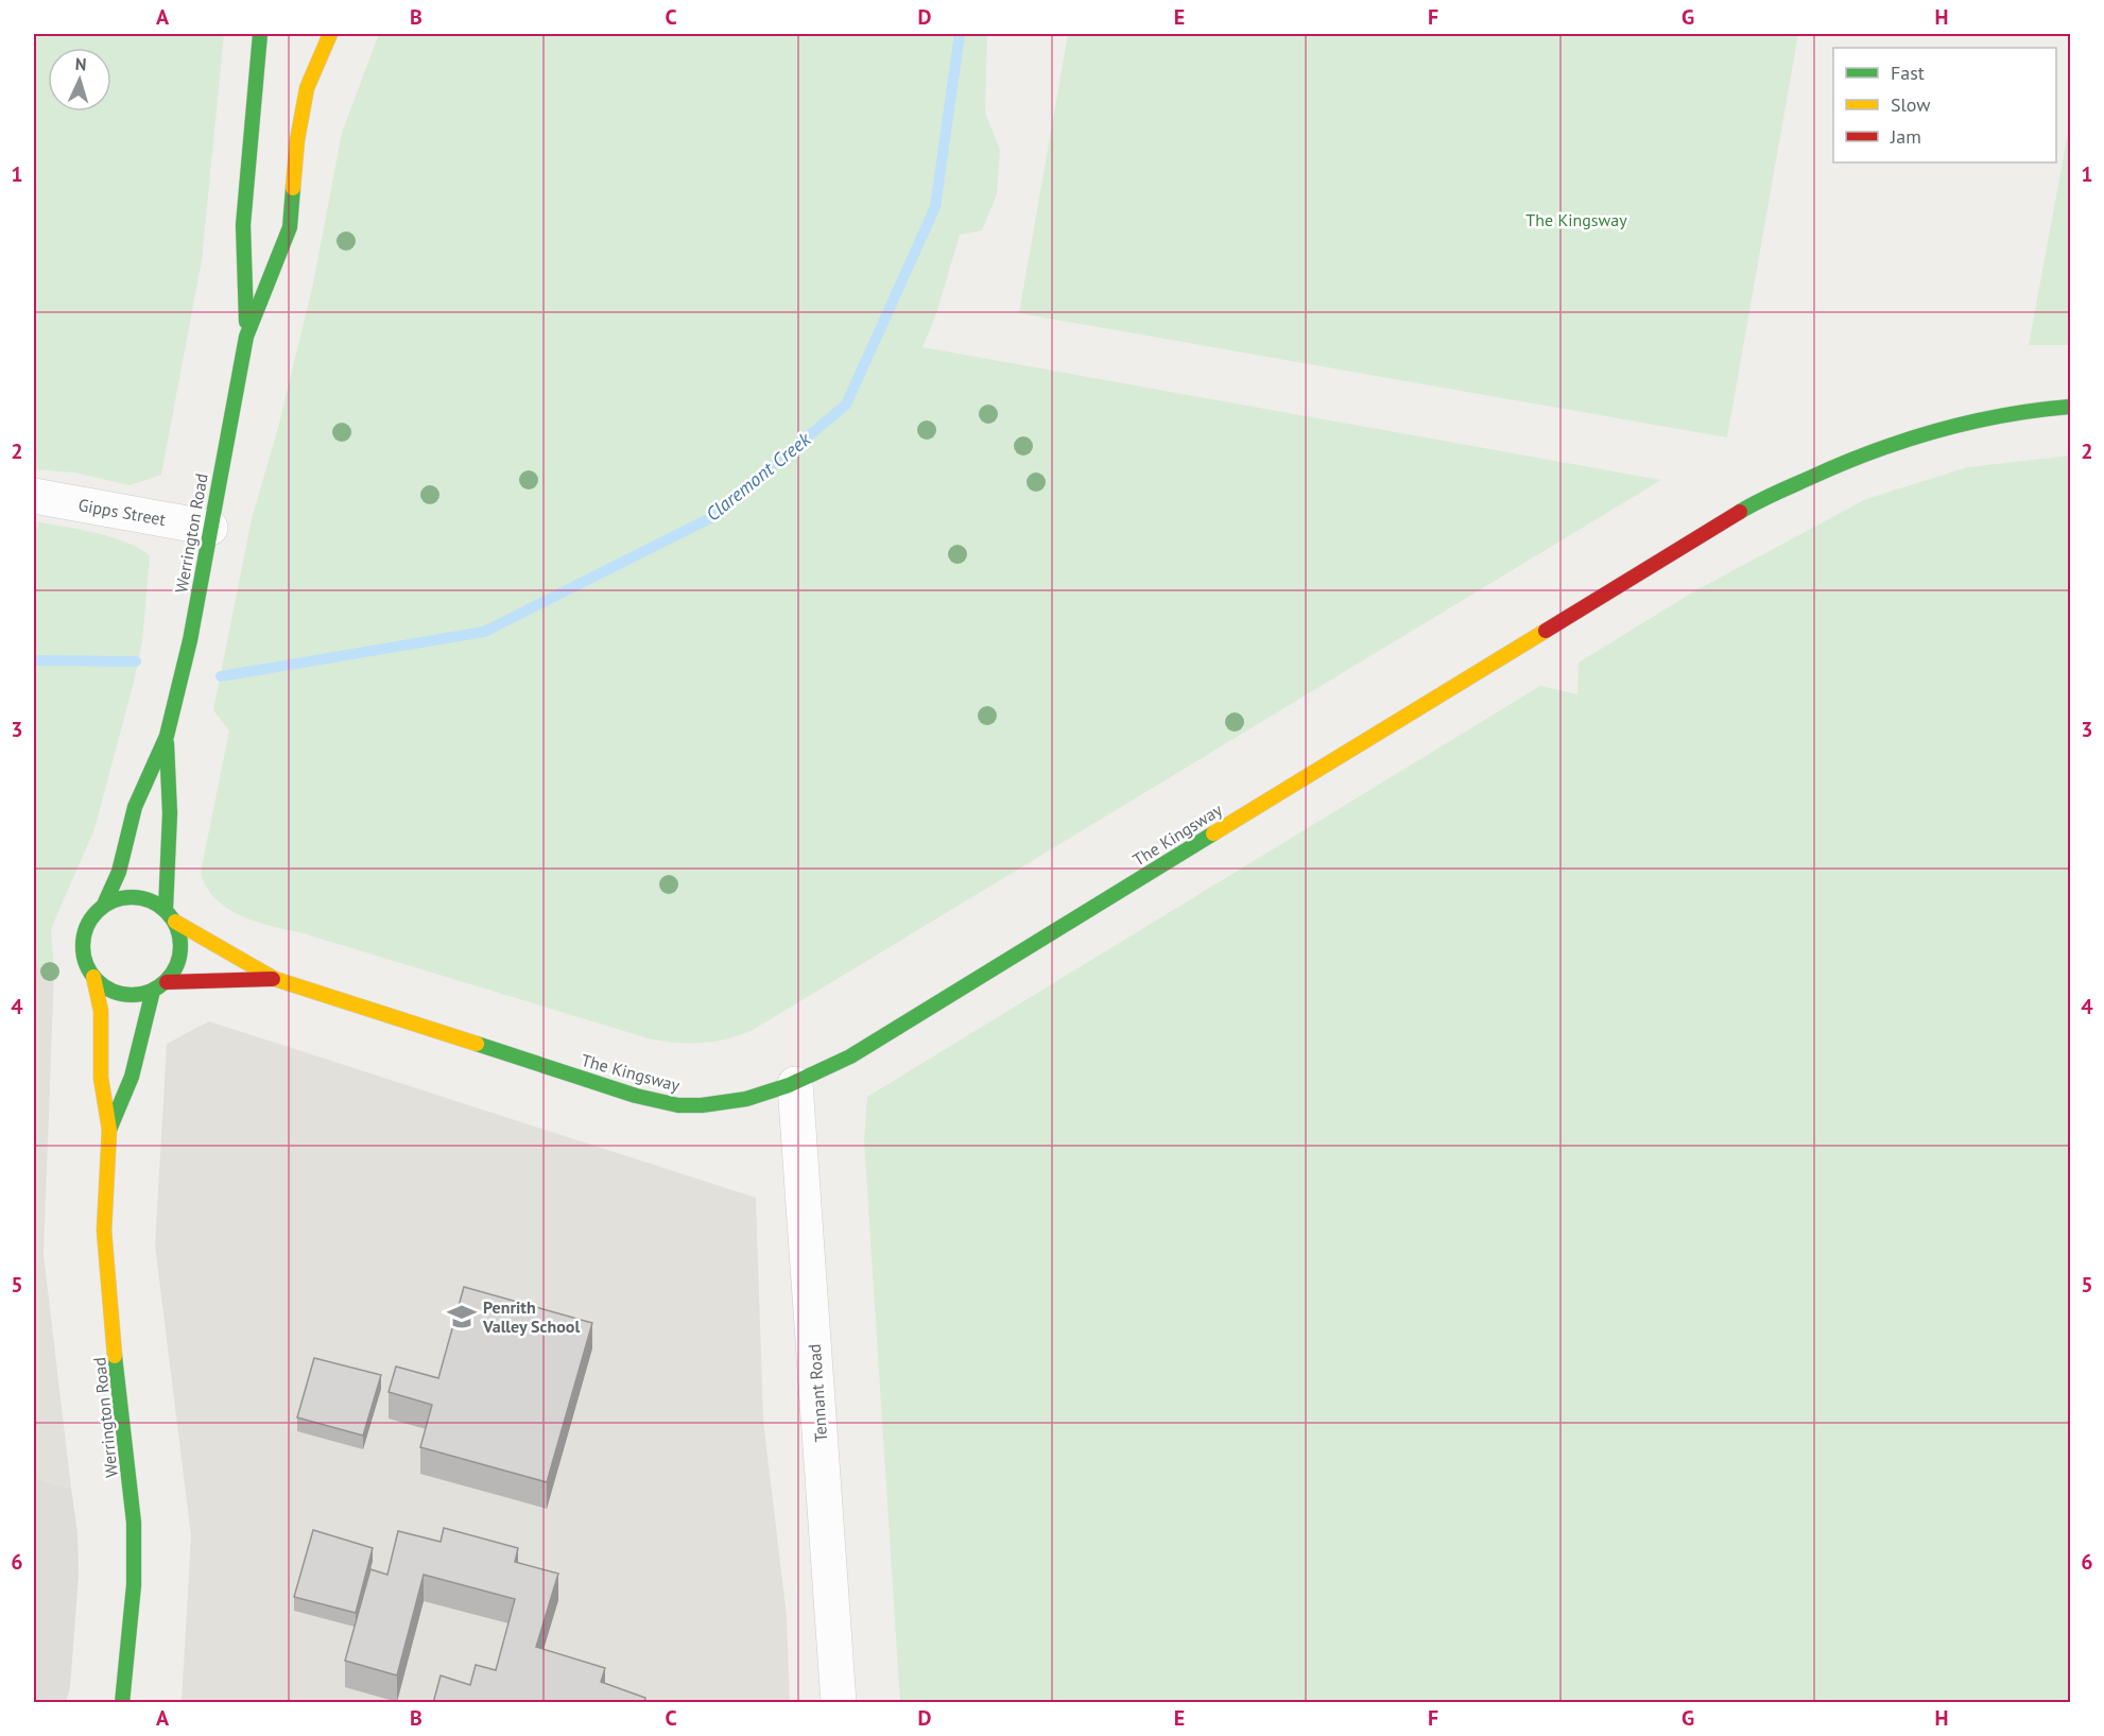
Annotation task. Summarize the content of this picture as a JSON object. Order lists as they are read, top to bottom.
{
  "streets": {
    "main road": ["Werrington Road", "The Kingsway"],
    "street": ["Gipps Street", "Tennant Road"]
  },
  "crossings": [
    ["Gipps Street", "Werrington Road"],
    ["Werrington Road", "The Kingsway"],
    ["The Kingsway", "Tennant Road"]
  ],
  "water": ["Claremont Creek"],
  "parks": ["The Kingsway"],
  "places": {
    "school or university": ["Penrith Valley School"]
  },
  "legend": ["Fast", "Slow", "Jam"],
  "north": "top",
  "grid": {
    "columns": [
      "A",
      "B",
      "C",
      "D",
      "E",
      "F",
      "G",
      "H"
    ],
    "rows": [
      "1",
      "2",
      "3",
      "4",
      "5",
      "6"
    ]
  }
}
